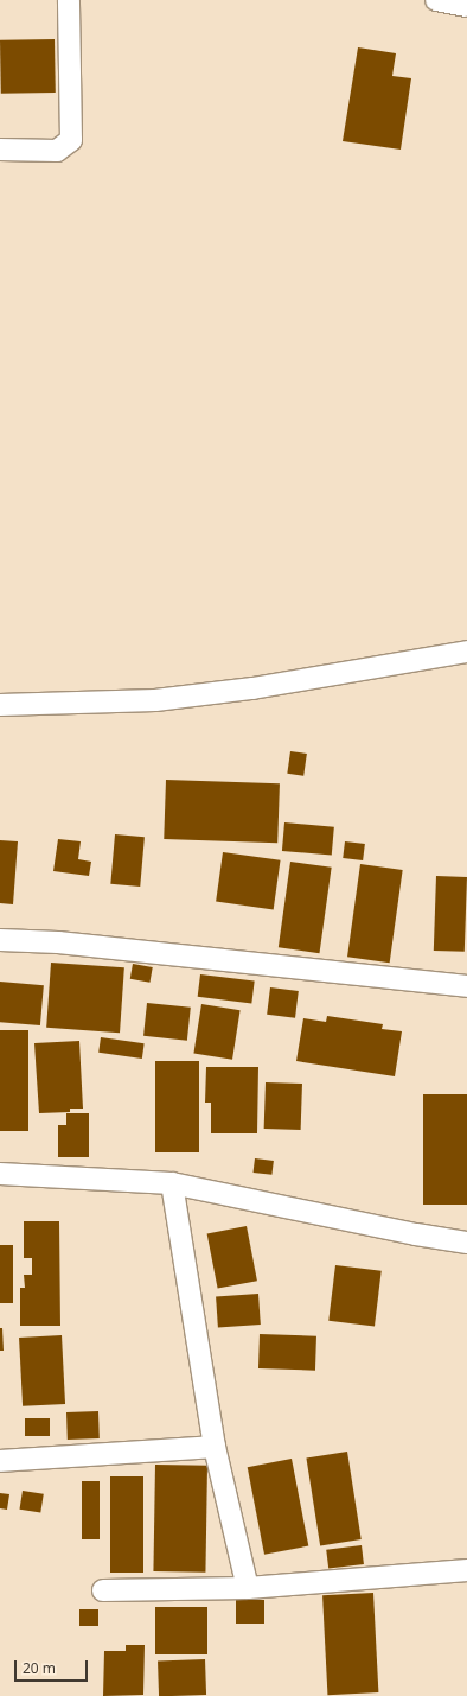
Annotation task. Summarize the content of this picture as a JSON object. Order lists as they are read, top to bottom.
{
  "scale_bar": "20 m"
}
